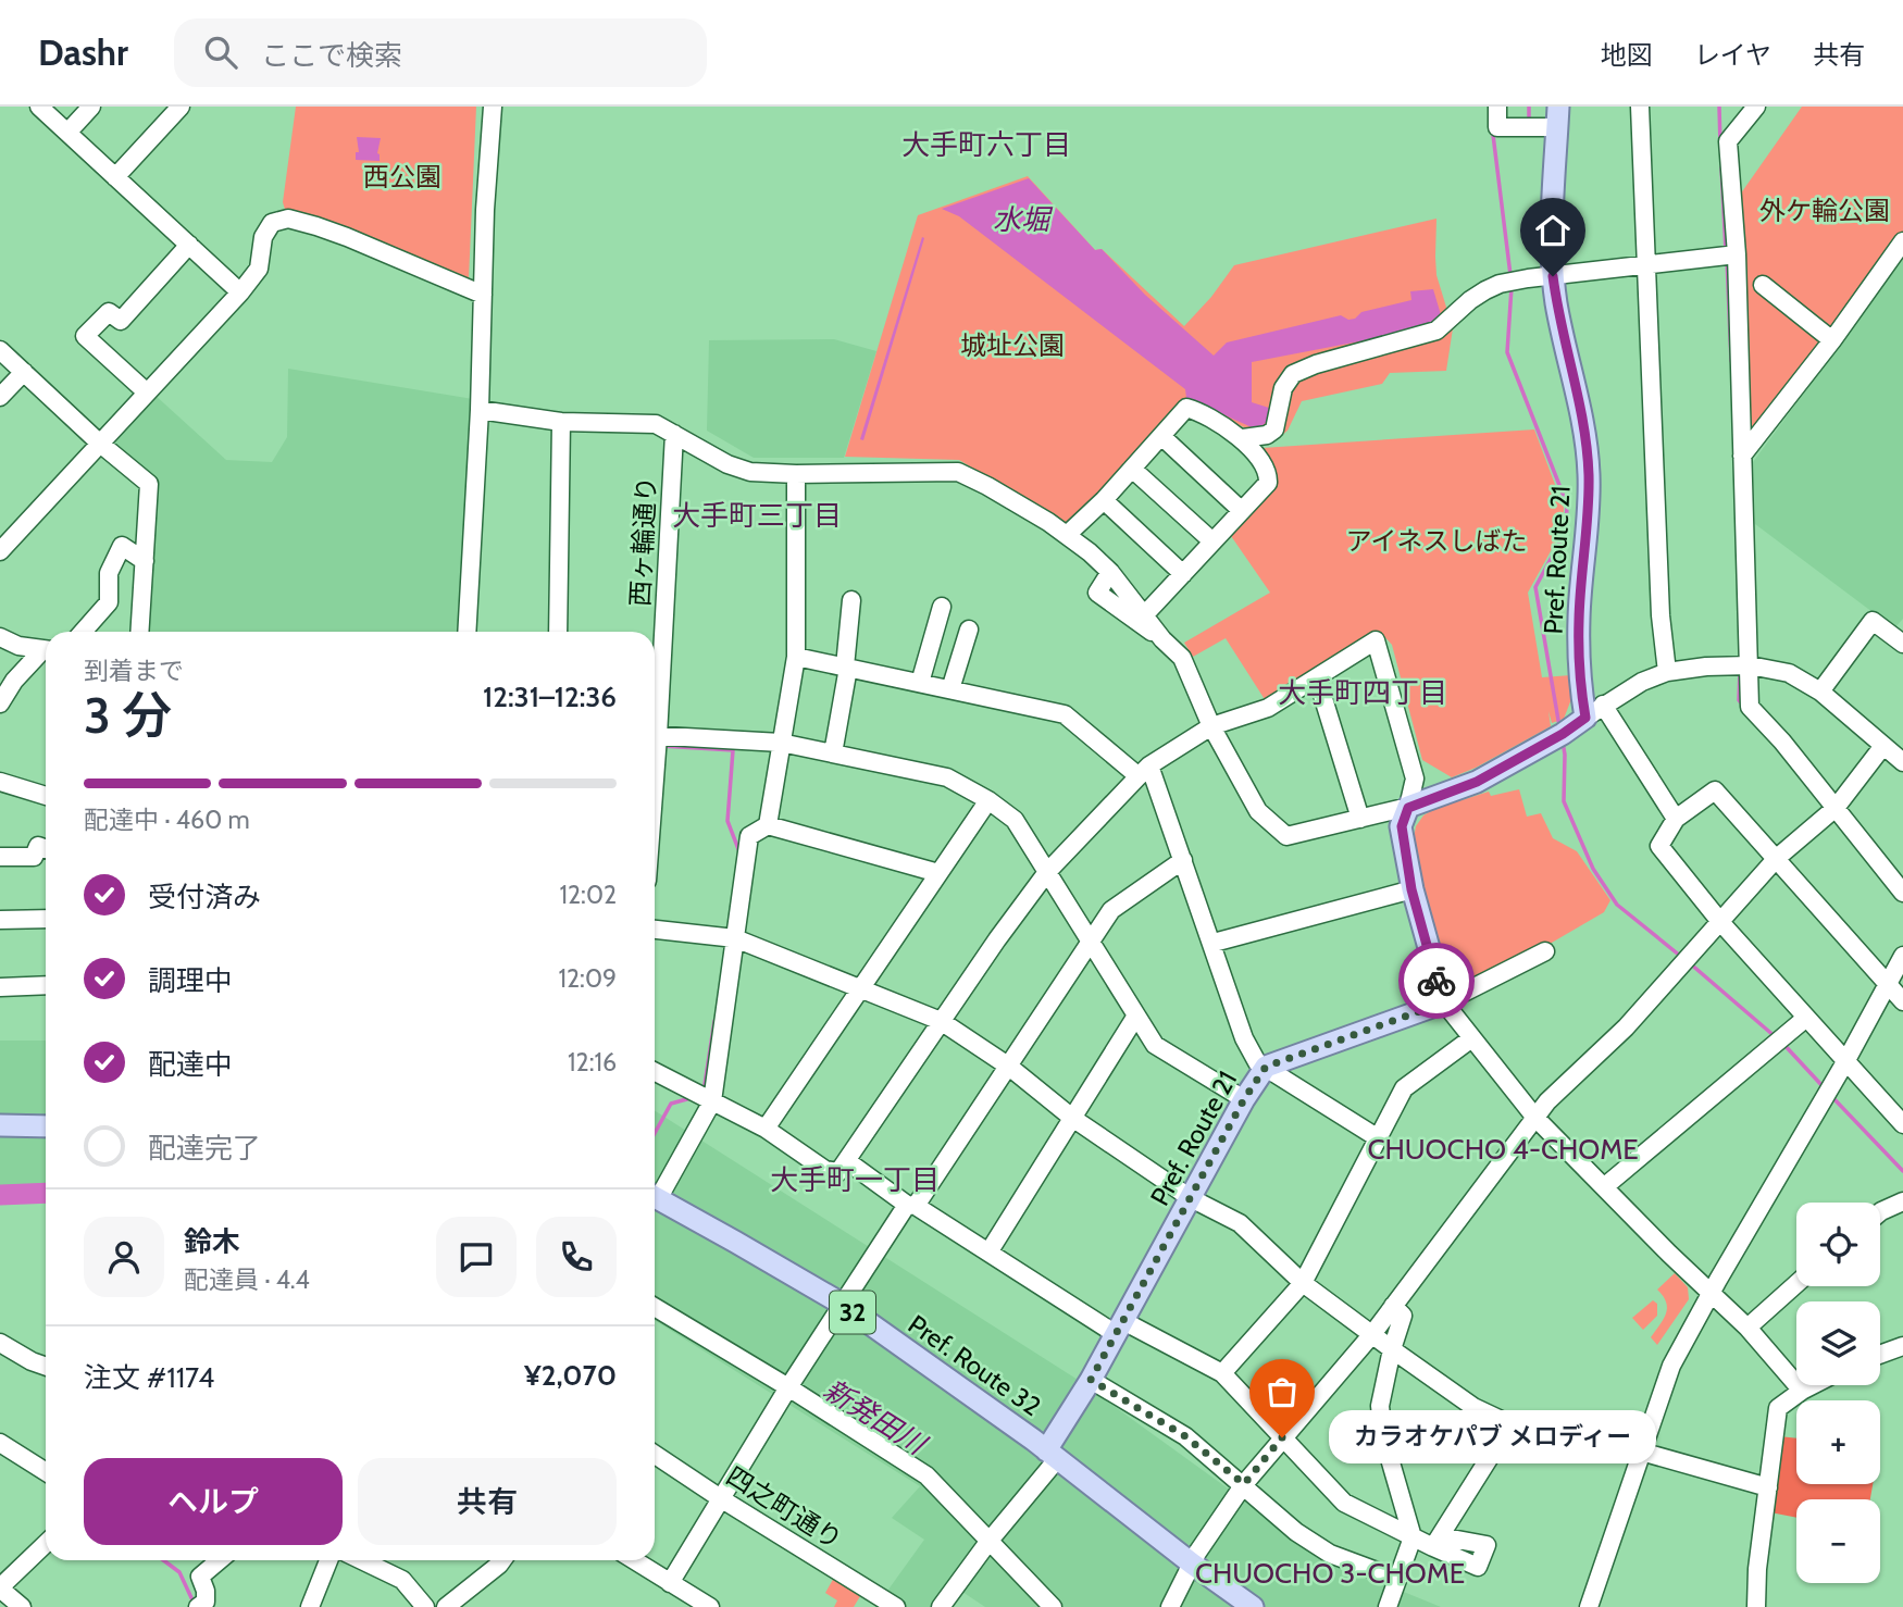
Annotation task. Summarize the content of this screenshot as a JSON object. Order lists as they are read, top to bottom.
{
  "streets": {
    "main road": ["Pref. Route 21", "32", "Pref. Route 32"],
    "street": ["西ヶ輪通り", "四之町通り"]
  },
  "crossings": [
    ["Pref. Route 21", "Pref. Route 32"]
  ],
  "districts": [
    "大手町六丁目",
    "大手町三丁目",
    "大手町四丁目",
    "CHUOCHO 4-CHOME",
    "大手町一丁目",
    "CHUOCHO 3-CHOME"
  ],
  "water": ["水堀", "新発田川"],
  "parks": [
    "西公園",
    "外ケ輪公園",
    "城址公園",
    "アイネスしばた"
  ],
  "places": ["カラオケパブ メロディー"],
  "page": {
    "header": "Dashr",
    "search": "ここで検索",
    "nav": ["地図", "レイヤ", "共有"],
    "heading": ["3 分", "到着まで", "12:31–12:36"],
    "panel": [
      "鈴木",
      "配達員 · 4.4",
      "注文 #1174",
      "¥2,070"
    ],
    "bar": "配達中 · 460 m",
    "list": [
      ["受付済み", "12:02"],
      ["調理中", "12:09"],
      ["配達中", "12:16"],
      "配達完了"
    ],
    "map_buttons": ["+", "−"],
    "bubble": "カラオケパブ メロディー",
    "buttons": ["ヘルプ", "共有"]
  }
}
